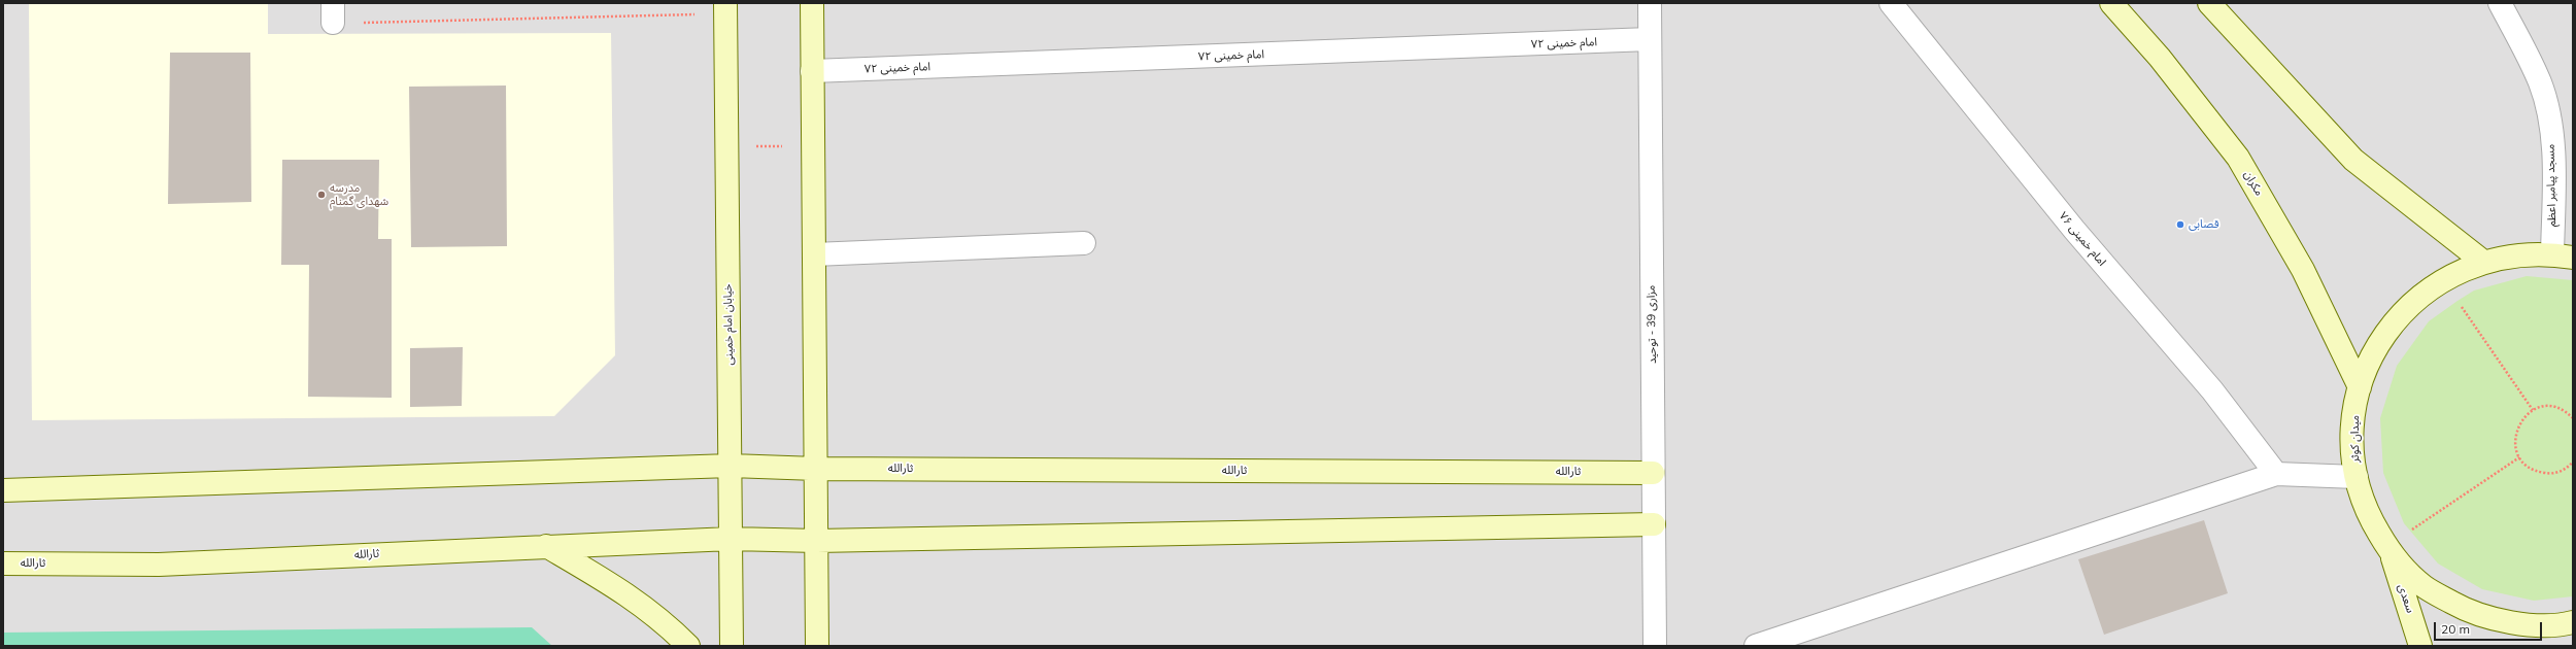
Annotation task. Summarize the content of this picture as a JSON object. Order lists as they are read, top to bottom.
{
  "streets": {
    "main road": [
      "مکران",
      "خیابان امام خمینی",
      "میدان کوثر",
      "ثارالله",
      "سعدی"
    ],
    "street": [
      "امام خمینی ۷۲",
      "مسجد پیامبر اعظم",
      "امام خمینی ۷۶",
      "مزاری 39 - توحید"
    ]
  },
  "crossings": [
    ["امام خمینی ۷۲", "مزاری 39 - توحید"],
    ["مکران", "میدان کوثر"],
    ["مسجد پیامبر اعظم", "میدان کوثر"],
    ["خیابان امام خمینی", "ثارالله"],
    ["مزاری 39 - توحید", "ثارالله"],
    ["میدان کوثر", "سعدی"]
  ],
  "places": ["مدرسه شهدای گمنام", "قصابی"],
  "scale_bar": "20 m"
}
